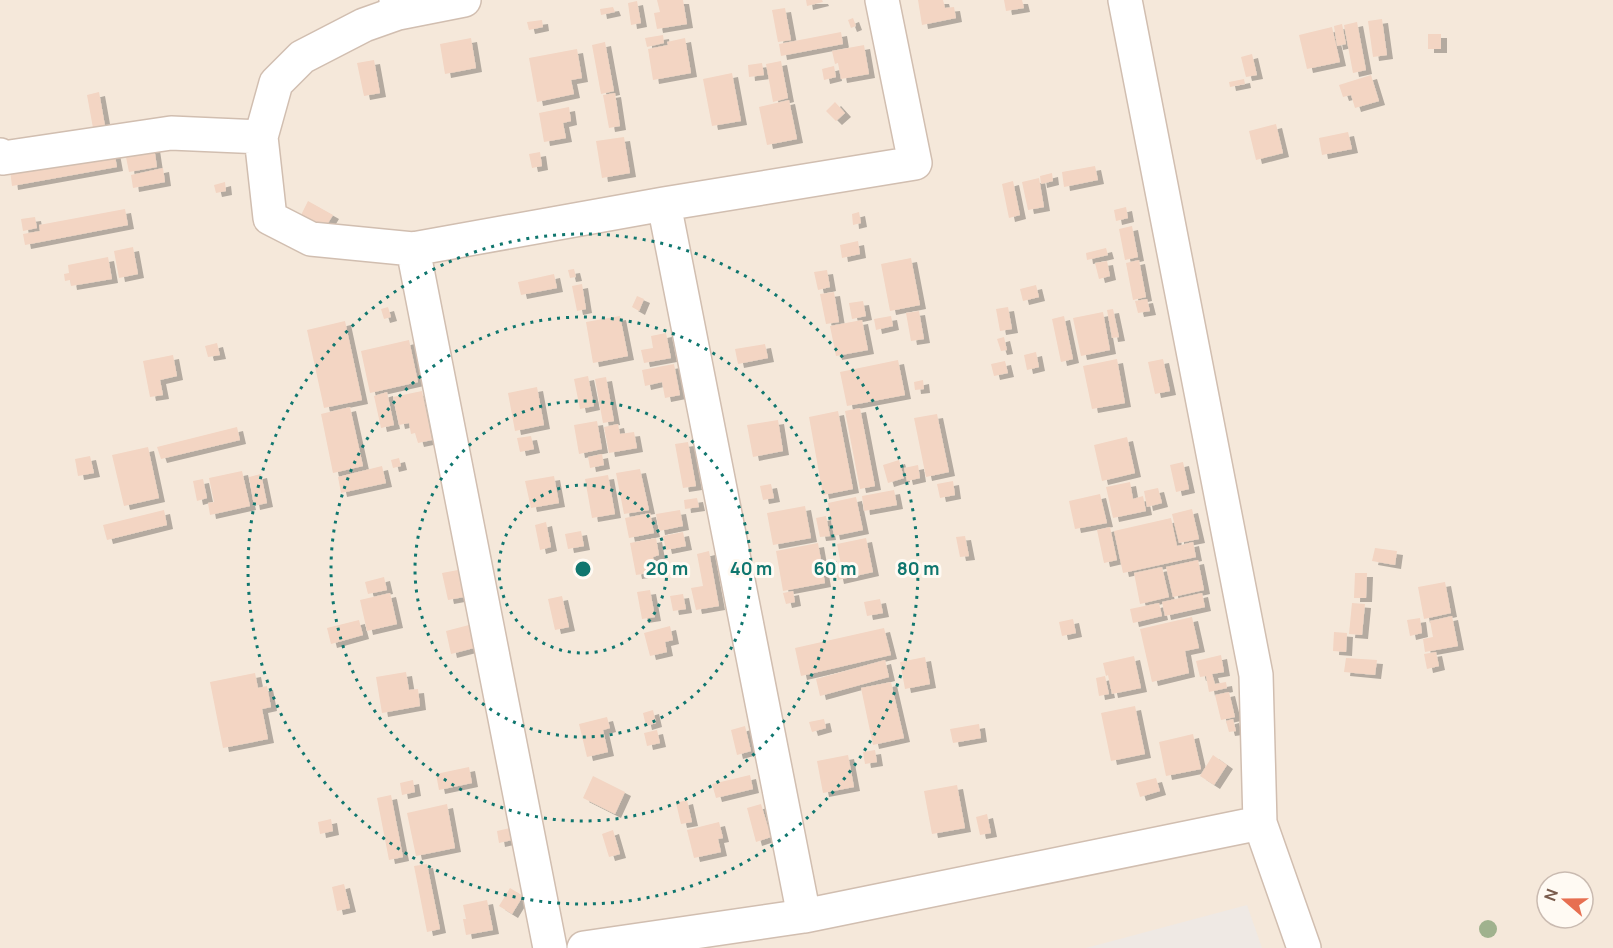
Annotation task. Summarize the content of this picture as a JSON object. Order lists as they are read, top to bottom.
{
  "north": "left",
  "rings": [
    "20 m",
    "40 m",
    "60 m",
    "80 m"
  ]
}
